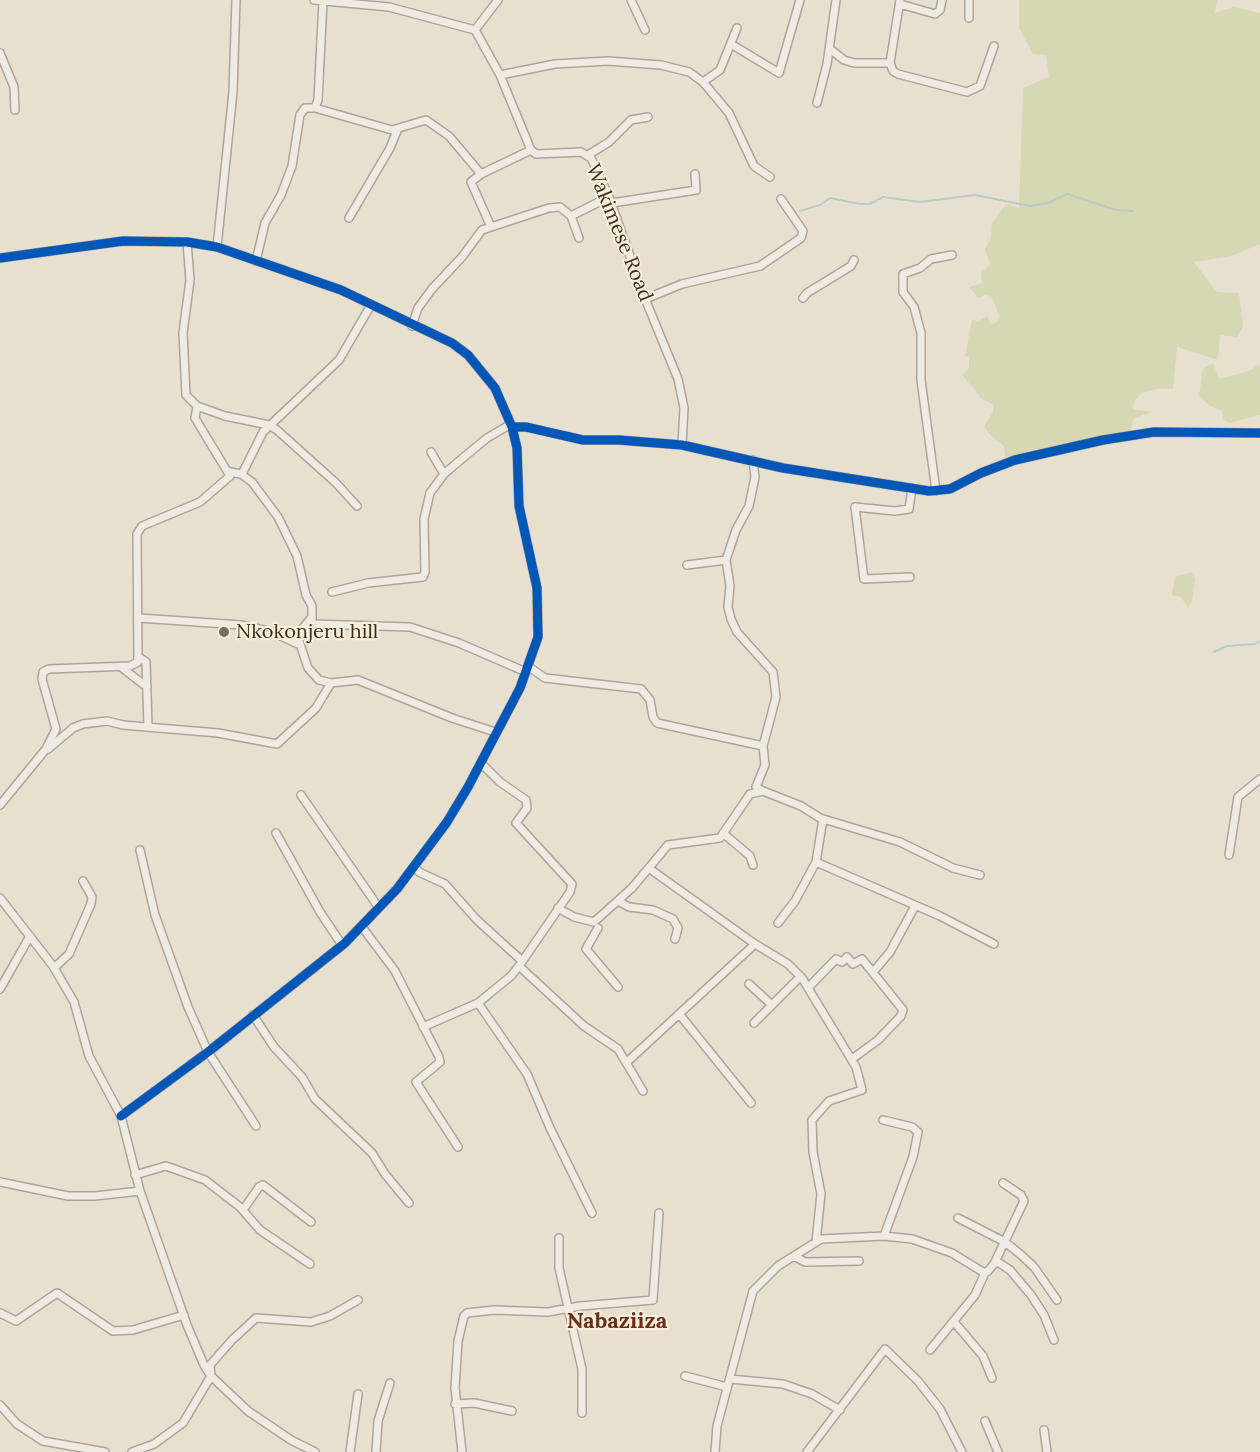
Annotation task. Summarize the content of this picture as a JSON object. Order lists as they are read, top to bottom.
{
  "streets": {
    "street": ["Wakimese Road"]
  },
  "districts": ["Nabaziiza"],
  "places": ["Nkokonjeru hill"]
}
